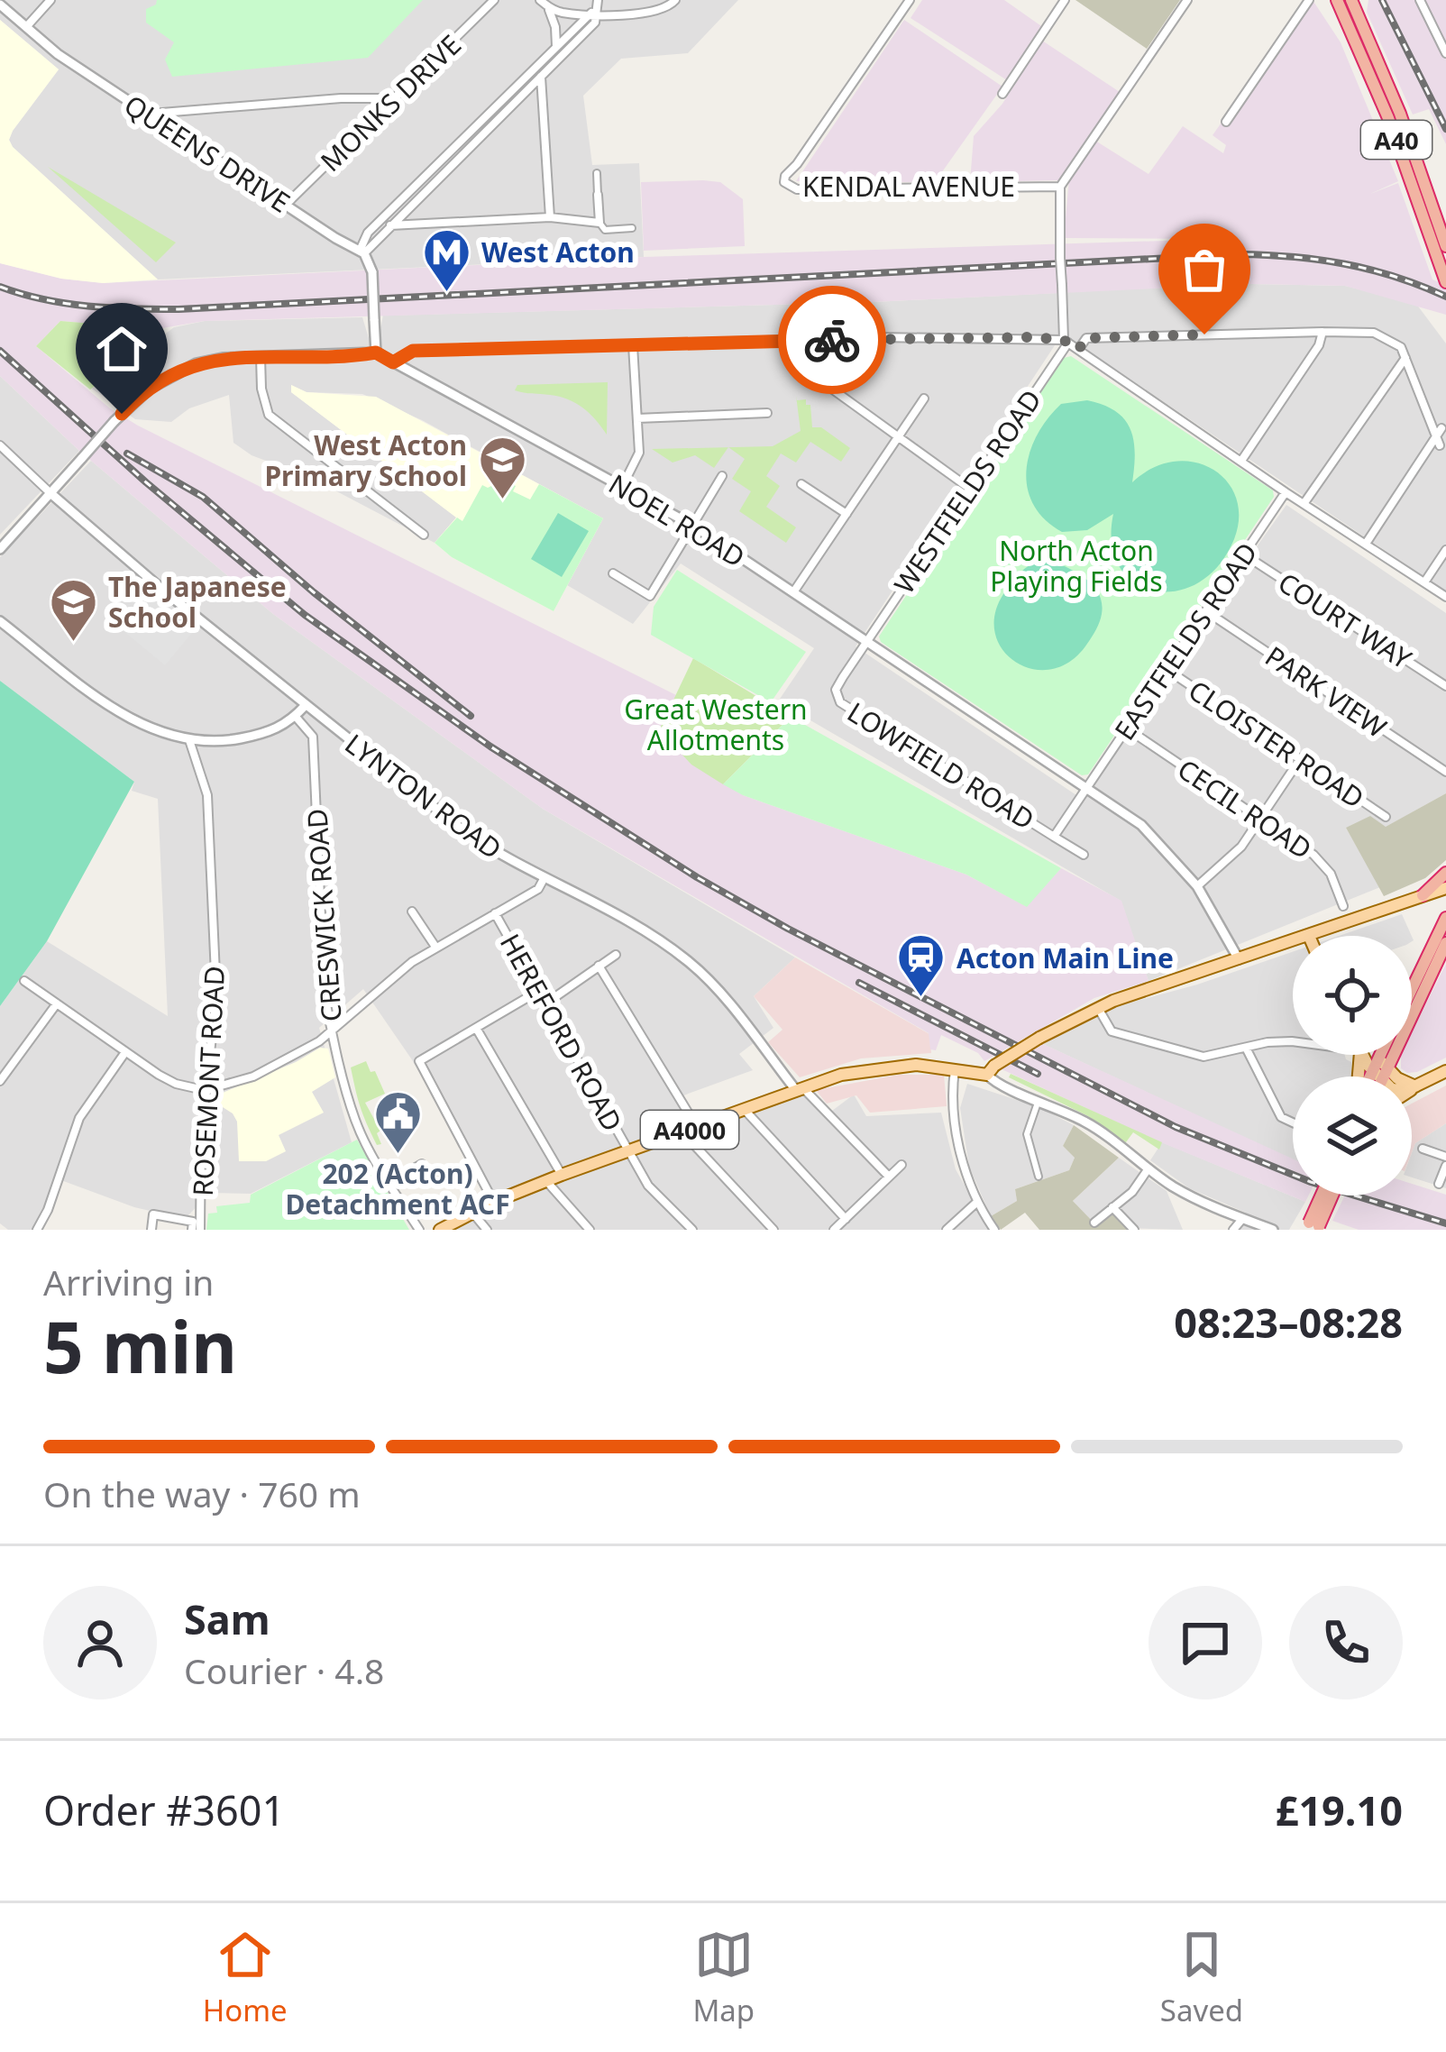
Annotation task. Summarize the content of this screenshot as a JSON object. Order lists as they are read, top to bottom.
{
  "streets": {
    "highway": ["A40"],
    "main road": ["A4000"],
    "street": [
      "MONKS DRIVE",
      "QUEENS DRIVE",
      "KENDAL AVENUE",
      "WESTFIELDS ROAD",
      "NOEL ROAD",
      "COURT WAY",
      "EASTFIELDS ROAD",
      "PARK VIEW",
      "CLOISTER ROAD",
      "LOWFIELD ROAD",
      "LYNTON ROAD",
      "CECIL ROAD",
      "CRESWICK ROAD",
      "HEREFORD ROAD",
      "ROSEMONT ROAD"
    ]
  },
  "crossings": [
    ["MONKS DRIVE", "QUEENS DRIVE"],
    ["WESTFIELDS ROAD", "NOEL ROAD"],
    ["WESTFIELDS ROAD", "LOWFIELD ROAD"],
    ["NOEL ROAD", "EASTFIELDS ROAD"],
    ["NOEL ROAD", "LOWFIELD ROAD"],
    ["COURT WAY", "EASTFIELDS ROAD"],
    ["EASTFIELDS ROAD", "PARK VIEW"],
    ["EASTFIELDS ROAD", "CLOISTER ROAD"],
    ["EASTFIELDS ROAD", "LOWFIELD ROAD"],
    ["EASTFIELDS ROAD", "CECIL ROAD"],
    ["LYNTON ROAD", "A4000"],
    ["HEREFORD ROAD", "A4000"]
  ],
  "parks": ["North Acton Playing Fields", "Great Western Allotments"],
  "places": {
    "metro station": ["West Acton"],
    "school or university": ["West Acton Primary School", "The Japanese School"],
    "station": ["Acton Main Line"],
    "public building": ["202 (Acton) Detachment ACF"]
  },
  "page": {
    "heading": ["5 min", "Arriving in", "08:23–08:28"],
    "panel": [
      "Sam",
      "Courier · 4.8",
      "Order #3601",
      "£19.10"
    ],
    "bar": "On the way · 760 m",
    "tabs": ["Home", "Map", "Saved"]
  }
}
